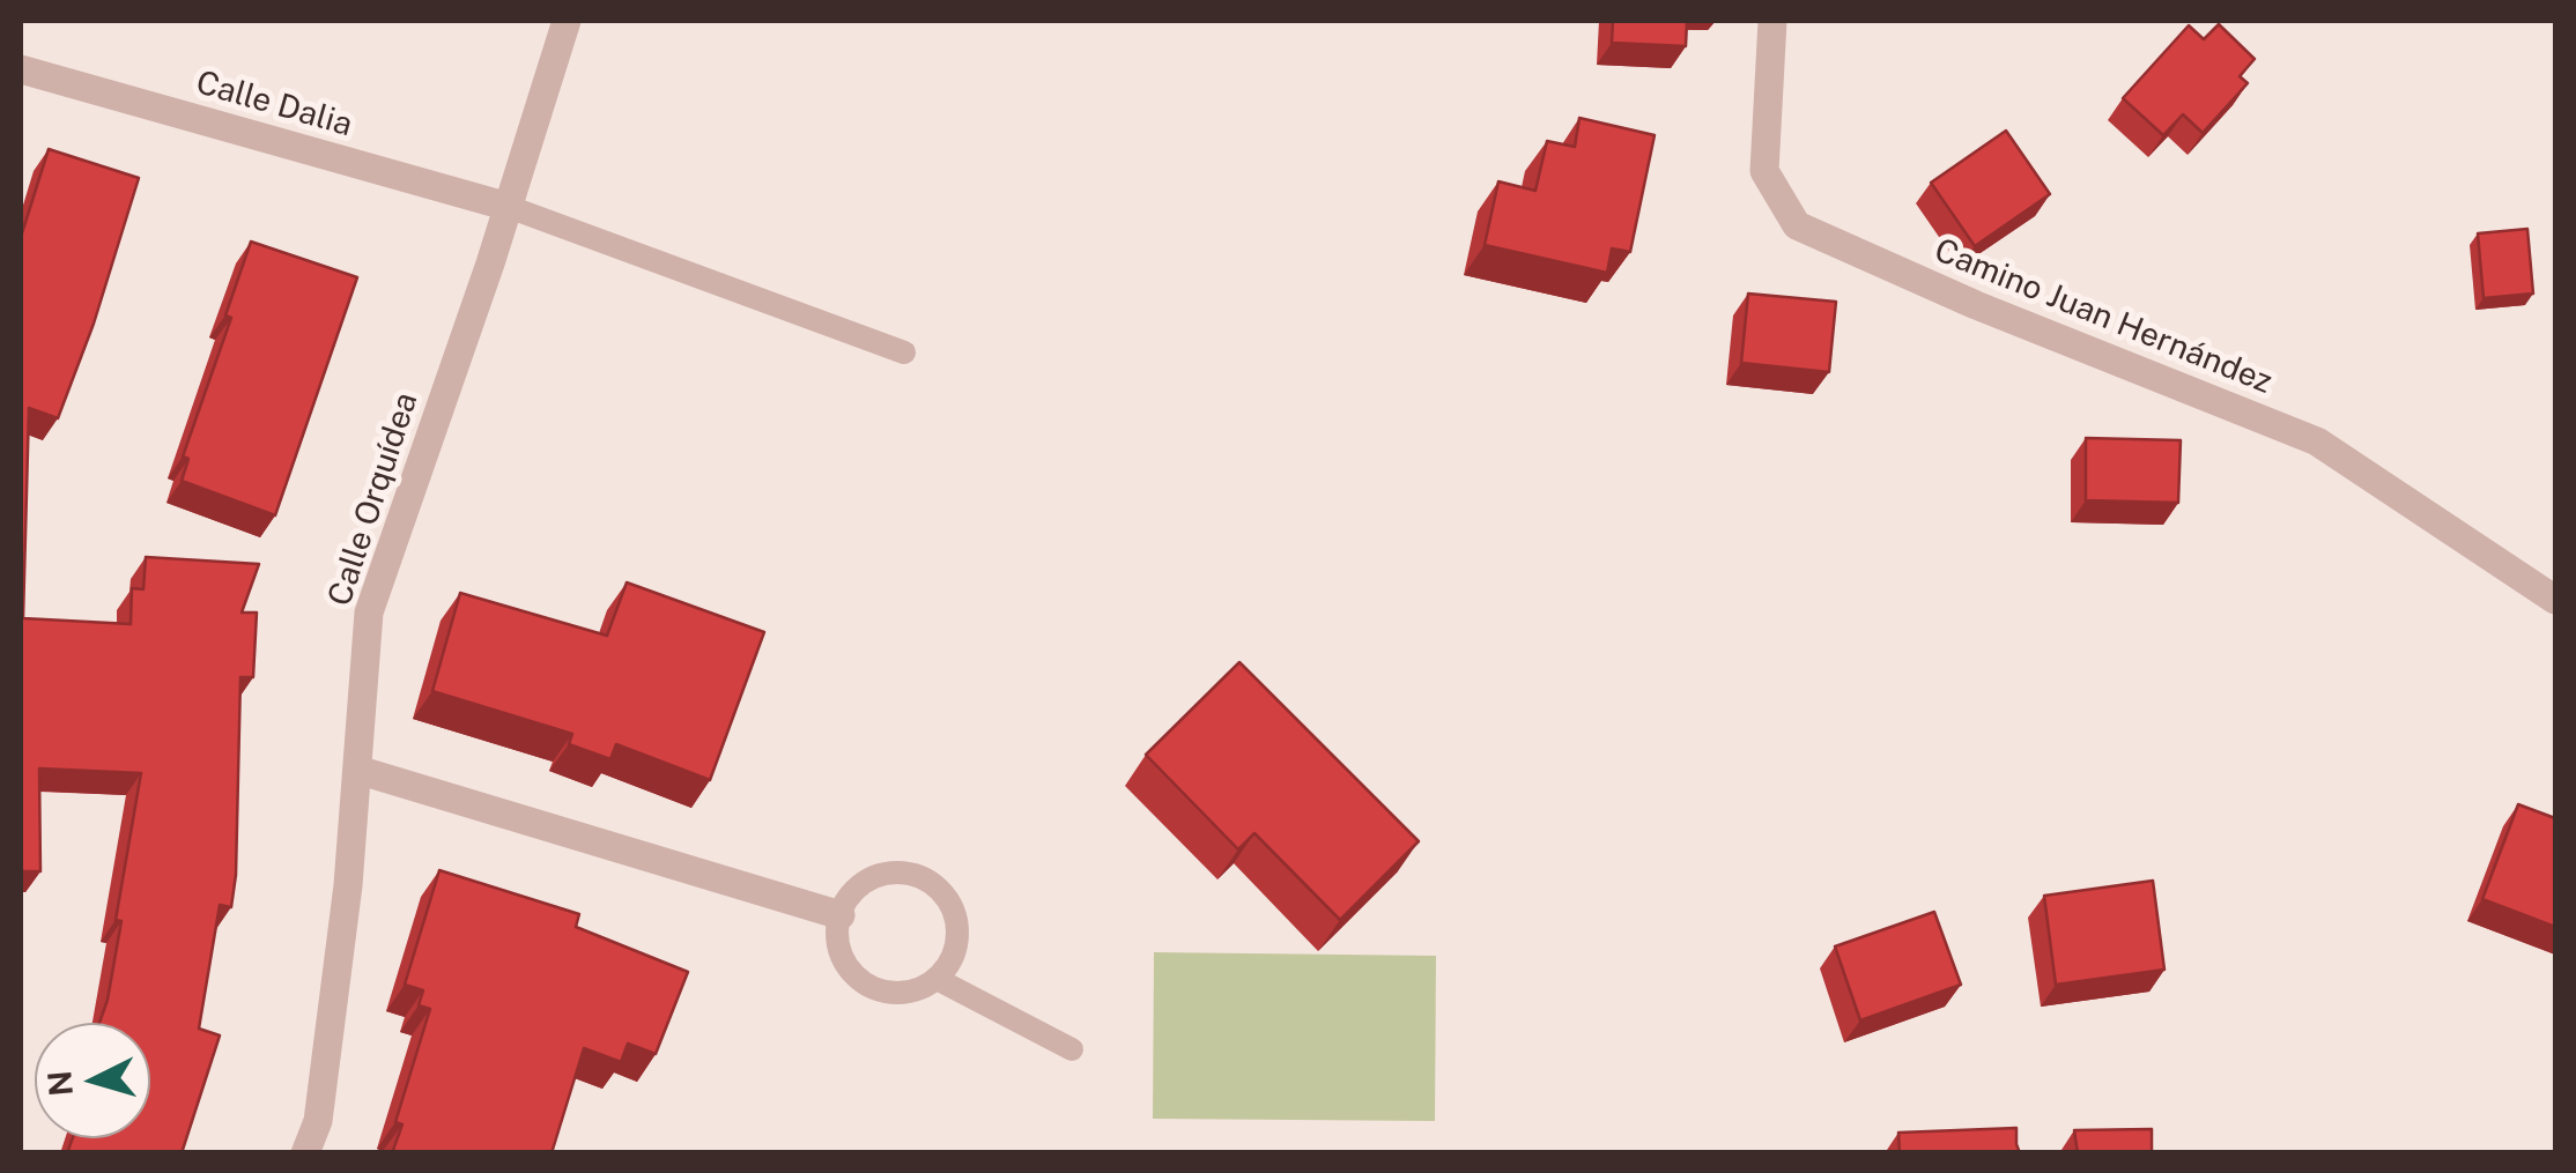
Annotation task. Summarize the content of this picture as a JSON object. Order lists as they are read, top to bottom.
{
  "streets": {
    "street": ["Calle Dalia", "Camino Juan Hernández", "Calle Orquídea"]
  },
  "crossings": [
    ["Calle Dalia", "Calle Orquídea"]
  ],
  "north": "left"
}
